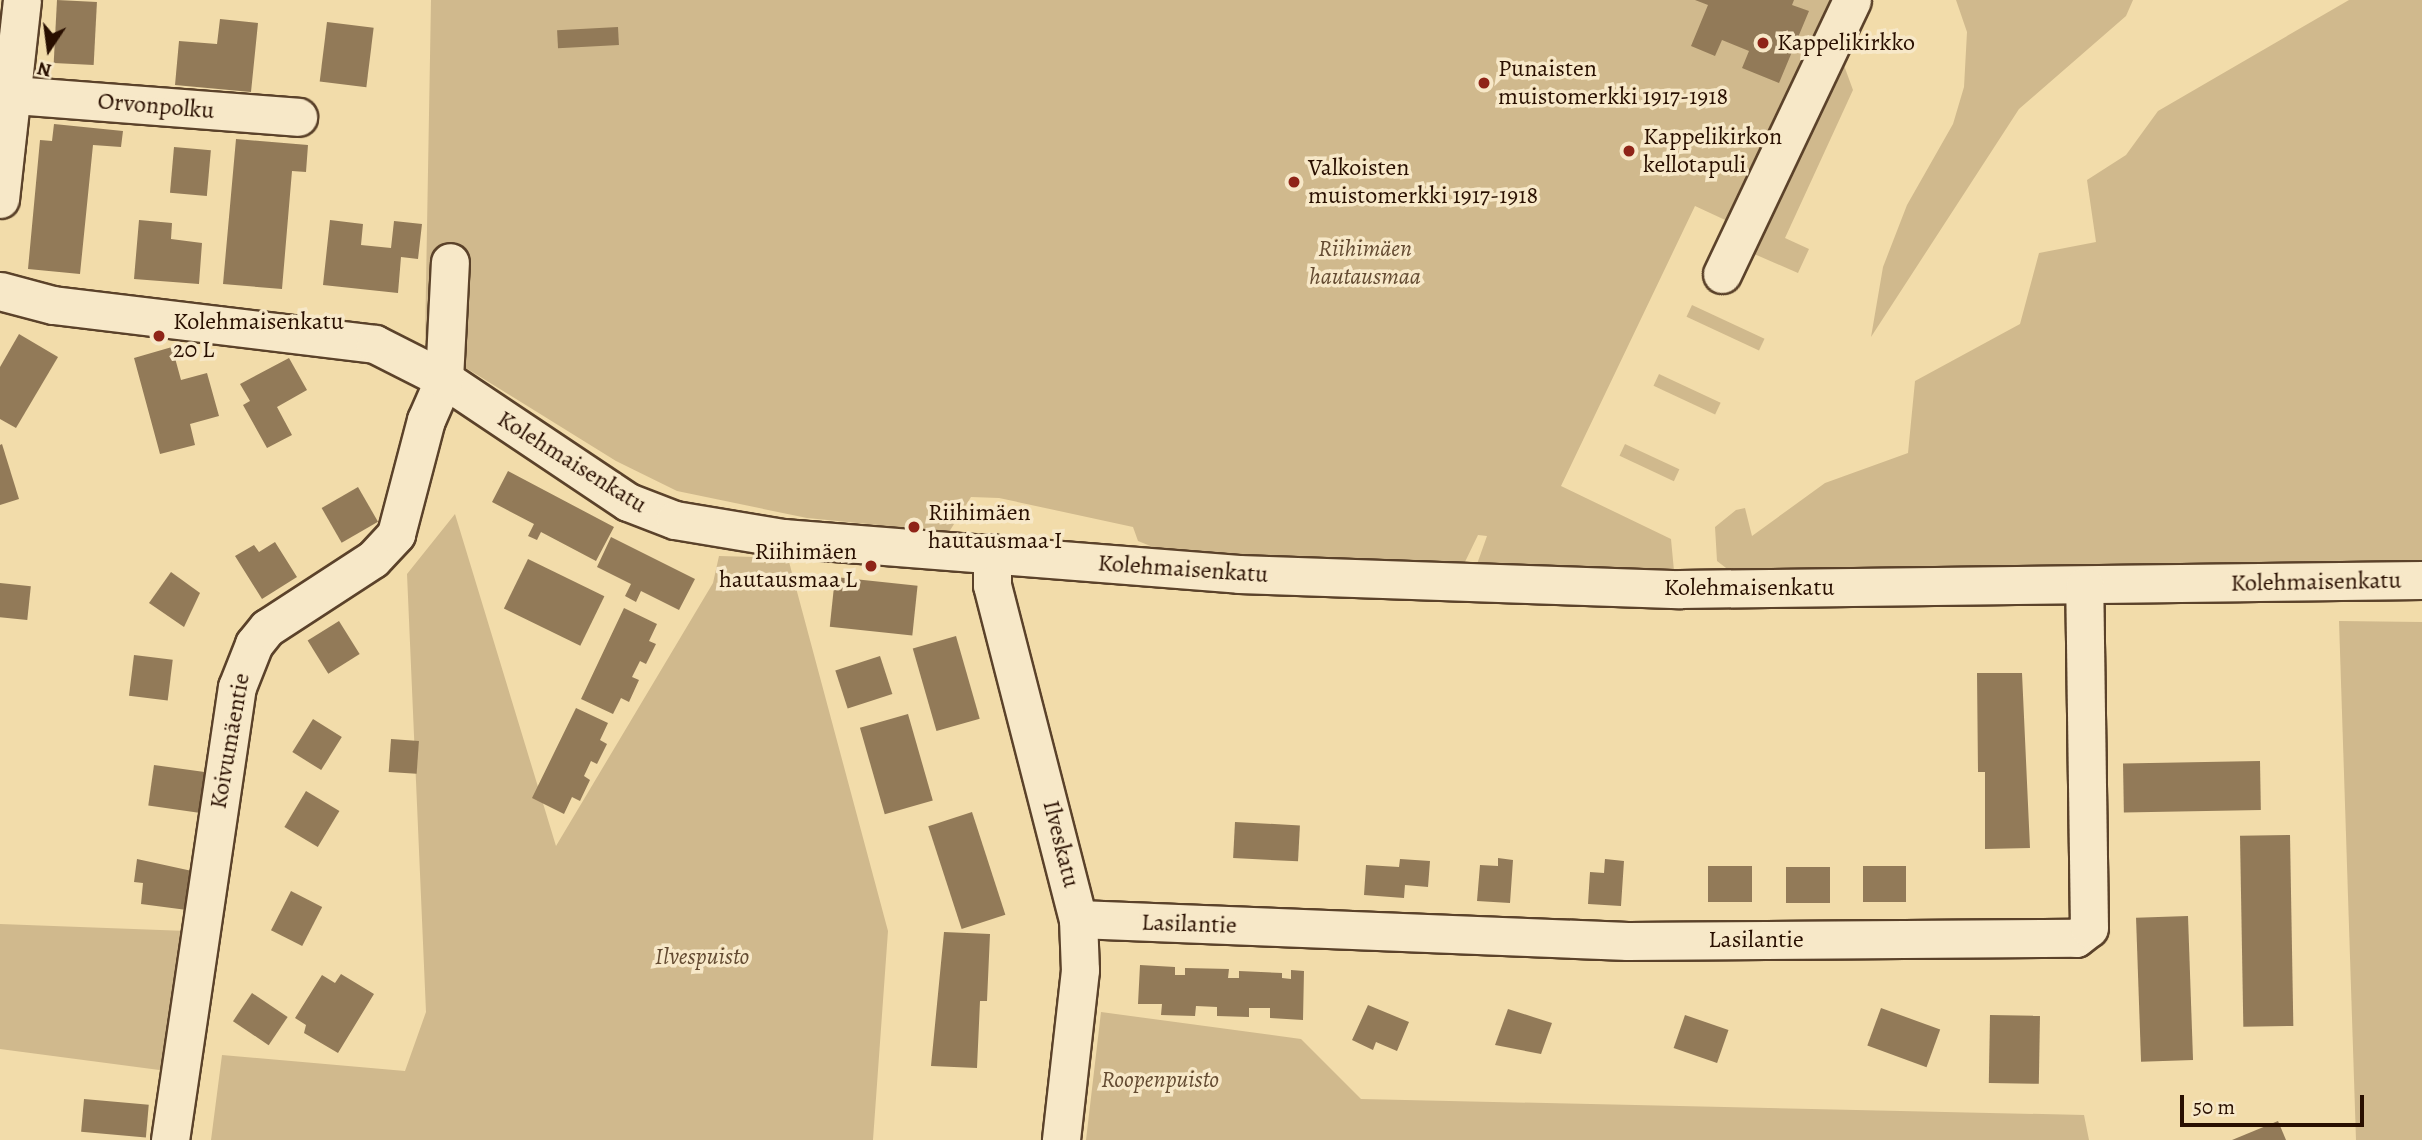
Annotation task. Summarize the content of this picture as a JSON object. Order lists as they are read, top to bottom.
{
  "streets": {
    "street": [
      "Orvonpolku",
      "Kolehmaisenkatu",
      "Koivumäentie",
      "Ilveskatu",
      "Lasilantie"
    ]
  },
  "crossings": [
    ["Kolehmaisenkatu", "Koivumäentie"],
    ["Kolehmaisenkatu", "Ilveskatu"],
    ["Kolehmaisenkatu", "Lasilantie"],
    ["Ilveskatu", "Lasilantie"]
  ],
  "parks": ["Riihimäen hautausmaa", "Ilvespuisto", "Roopenpuisto"],
  "places": [
    "Kappelikirkko",
    "Punaisten muistomerkki 1917-1918",
    "Kappelikirkon kellotapuli",
    "Valkoisten muistomerkki 1917-1918",
    "Kolehmaisenkatu 20 L",
    "Riihimäen hautausmaa I",
    "Riihimäen hautausmaa L"
  ],
  "scale_bar": "50 m",
  "north": "bottom"
}
